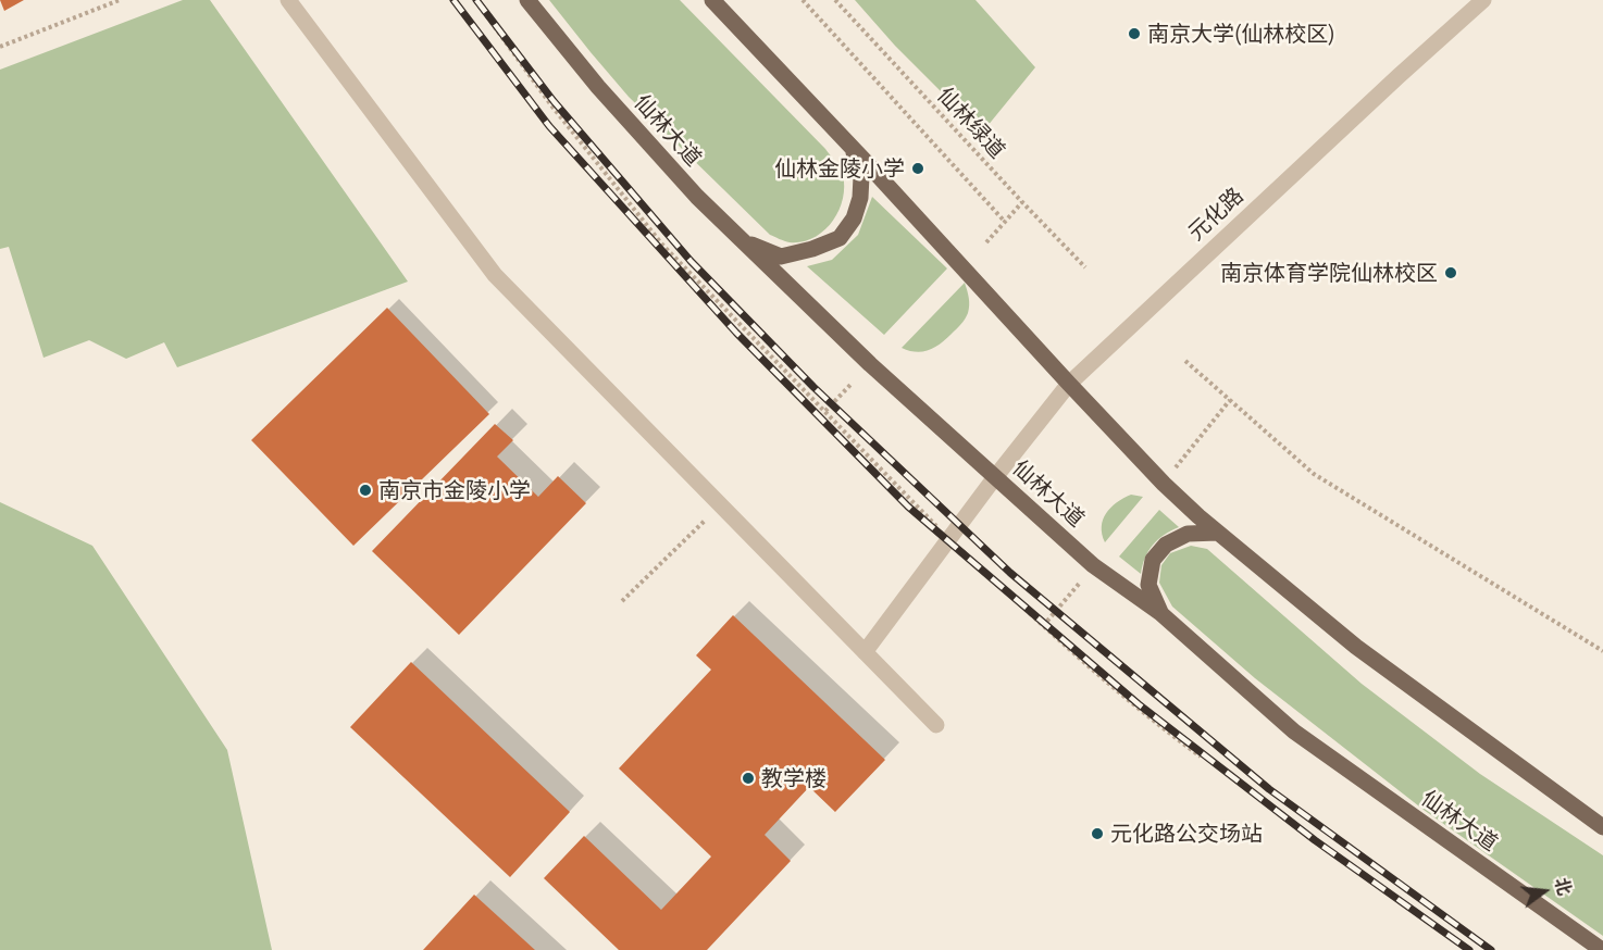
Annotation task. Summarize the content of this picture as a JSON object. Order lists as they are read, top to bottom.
{
  "streets": {
    "main road": ["仙林大道"],
    "street": ["元化路"],
    "path": ["仙林绿道"]
  },
  "crossings": [
    ["仙林大道", "元化路"]
  ],
  "places": [
    "南京大学(仙林校区)",
    "仙林金陵小学",
    "南京体育学院仙林校区",
    "南京市金陵小学",
    "教学楼",
    "元化路公交场站"
  ],
  "north": "right"
}
